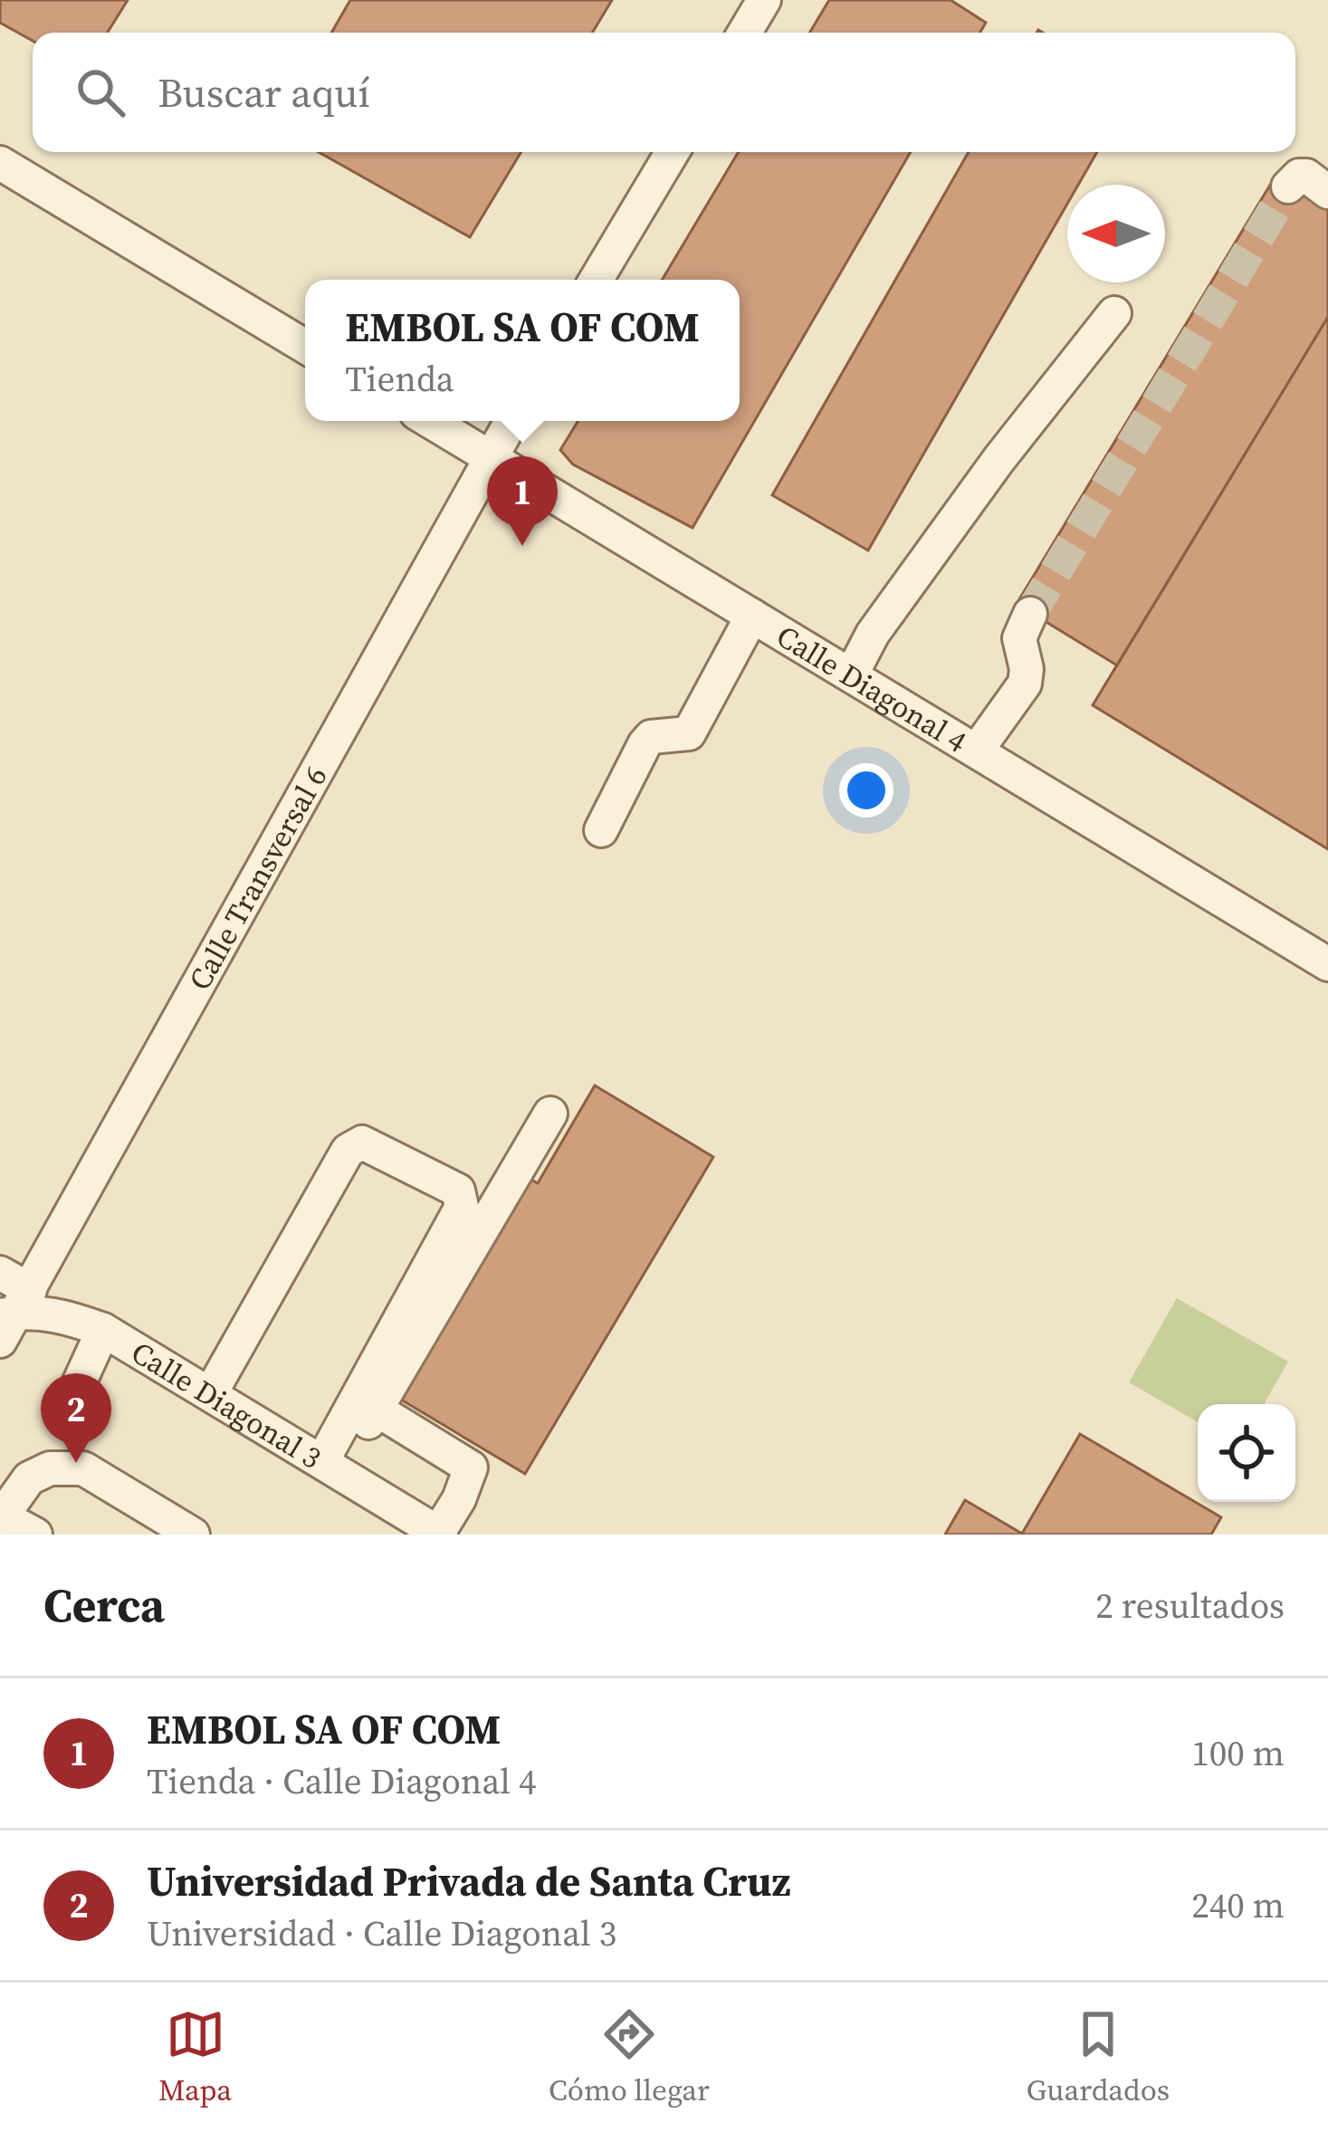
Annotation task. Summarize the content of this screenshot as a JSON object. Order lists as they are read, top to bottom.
{
  "streets": {
    "street": ["Calle Diagonal 4", "Calle Transversal 6", "Calle Diagonal 3"]
  },
  "crossings": [
    ["Calle Diagonal 4", "Calle Transversal 6"],
    ["Calle Transversal 6", "Calle Diagonal 3"]
  ],
  "north": "left",
  "page": {
    "search": "Buscar aquí",
    "popup": ["EMBOL SA OF COM", "Tienda"],
    "pins": ["1", "2"],
    "heading": ["Cerca", "2 resultados"],
    "list": [
      {
        "mark": "1",
        "name": "EMBOL SA OF COM",
        "note": "Tienda · Calle Diagonal 4",
        "value": "100 m"
      },
      {
        "mark": "2",
        "name": "Universidad Privada de Santa Cruz",
        "note": "Universidad · Calle Diagonal 3",
        "value": "240 m"
      }
    ],
    "nav": ["Mapa", "Cómo llegar", "Guardados"]
  }
}
